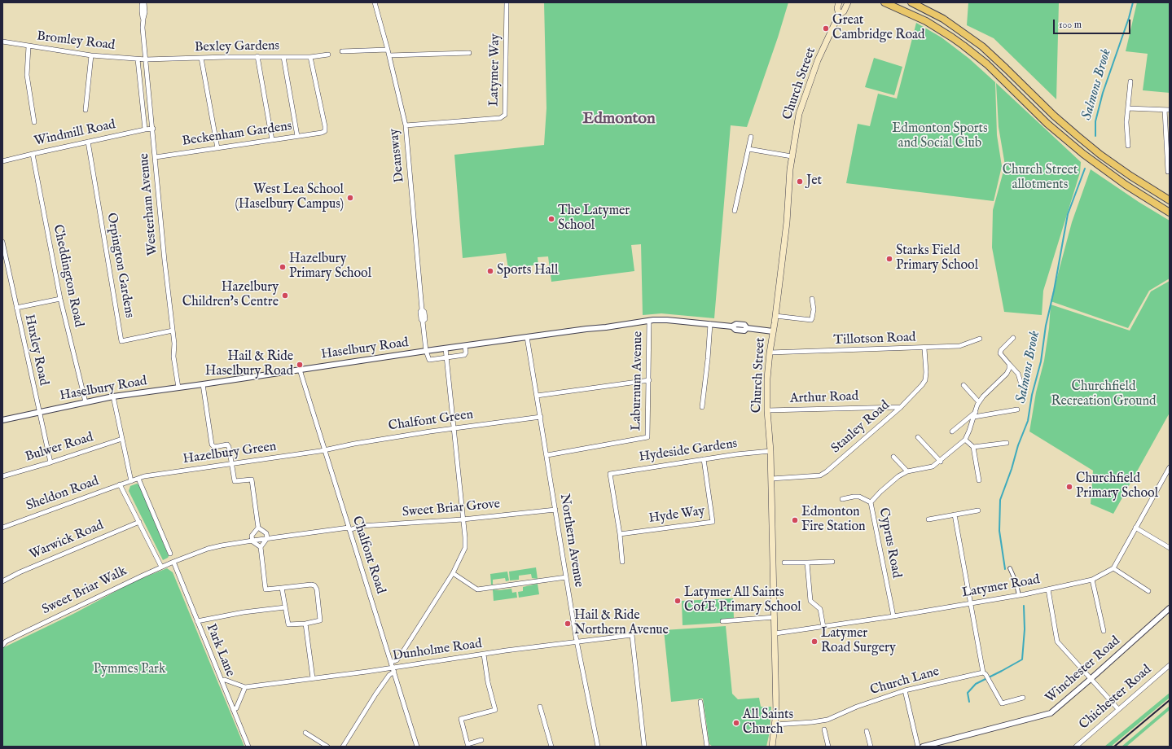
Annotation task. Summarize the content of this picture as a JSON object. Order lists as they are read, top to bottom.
{
  "streets": {
    "main road": ["Church Street"],
    "street": [
      "Bromley Road",
      "Bexley Gardens",
      "Latymer Way",
      "Windmill Road",
      "Beckenham Gardens",
      "Deansway",
      "Westerham Avenue",
      "Orpington Gardens",
      "Cheddington Road",
      "Tillotson Road",
      "Haselbury Road",
      "Huxley Road",
      "Laburnum Avenue",
      "Arthur Road",
      "Chalfont Green",
      "Stanley Road",
      "Bulwer Road",
      "Hydeside Gardens",
      "Hazelbury Green",
      "Sheldon Road",
      "Sweet Briar Grove",
      "Hyde Way",
      "Warwick Road",
      "Northern Avenue",
      "Cyprus Road",
      "Chalfont Road",
      "Latymer Road",
      "Sweet Briar Walk",
      "Park Lane",
      "Dunholme Road",
      "Winchester Road",
      "Church Lane",
      "Chichester Road"
    ]
  },
  "crossings": [
    ["Bromley Road", "Bexley Gardens"],
    ["Bromley Road", "Westerham Avenue"],
    ["Bexley Gardens", "Beckenham Gardens"],
    ["Bexley Gardens", "Westerham Avenue"],
    ["Latymer Way", "Deansway"],
    ["Church Street", "Tillotson Road"],
    ["Church Street", "Haselbury Road"],
    ["Church Street", "Arthur Road"],
    ["Church Street", "Stanley Road"],
    ["Church Street", "Hydeside Gardens"],
    ["Church Street", "Latymer Road"],
    ["Church Street", "Church Lane"],
    ["Windmill Road", "Westerham Avenue"],
    ["Windmill Road", "Orpington Gardens"],
    ["Windmill Road", "Cheddington Road"],
    ["Beckenham Gardens", "Westerham Avenue"],
    ["Deansway", "Haselbury Road"],
    ["Westerham Avenue", "Orpington Gardens"],
    ["Westerham Avenue", "Haselbury Road"],
    ["Cheddington Road", "Haselbury Road"],
    ["Tillotson Road", "Stanley Road"],
    ["Haselbury Road", "Huxley Road"],
    ["Haselbury Road", "Laburnum Avenue"],
    ["Haselbury Road", "Northern Avenue"],
    ["Haselbury Road", "Chalfont Road"],
    ["Huxley Road", "Bulwer Road"],
    ["Laburnum Avenue", "Northern Avenue"],
    ["Arthur Road", "Stanley Road"],
    ["Chalfont Green", "Hazelbury Green"],
    ["Chalfont Green", "Northern Avenue"],
    ["Chalfont Green", "Chalfont Road"],
    ["Hydeside Gardens", "Hyde Way"],
    ["Hazelbury Green", "Chalfont Road"],
    ["Sweet Briar Grove", "Northern Avenue"],
    ["Sweet Briar Grove", "Chalfont Road"],
    ["Sweet Briar Grove", "Sweet Briar Walk"],
    ["Sweet Briar Grove", "Park Lane"],
    ["Northern Avenue", "Dunholme Road"],
    ["Cyprus Road", "Latymer Road"],
    ["Chalfont Road", "Dunholme Road"],
    ["Sweet Briar Walk", "Park Lane"],
    ["Park Lane", "Dunholme Road"]
  ],
  "districts": ["Edmonton"],
  "water": ["Salmons Brook"],
  "parks": [
    "Edmonton Sports and Social Club",
    "Church Street allotments",
    "Churchfield Recreation Ground",
    "Pymmes Park"
  ],
  "places": [
    "Great Cambridge Road",
    "Jet",
    "West Lea School (Haselbury Campus)",
    "The Latymer School",
    "Starks Field Primary School",
    "Hazelbury Primary School",
    "Sports Hall",
    "Hazelbury Children's Centre",
    "Hail & Ride Haselbury Road",
    "Churchfield Primary School",
    "Edmonton Fire Station",
    "Latymer All Saints CofE Primary School",
    "Hail & Ride Northern Avenue",
    "Latymer Road Surgery",
    "All Saints Church"
  ],
  "scale_bar": "100 m"
}
